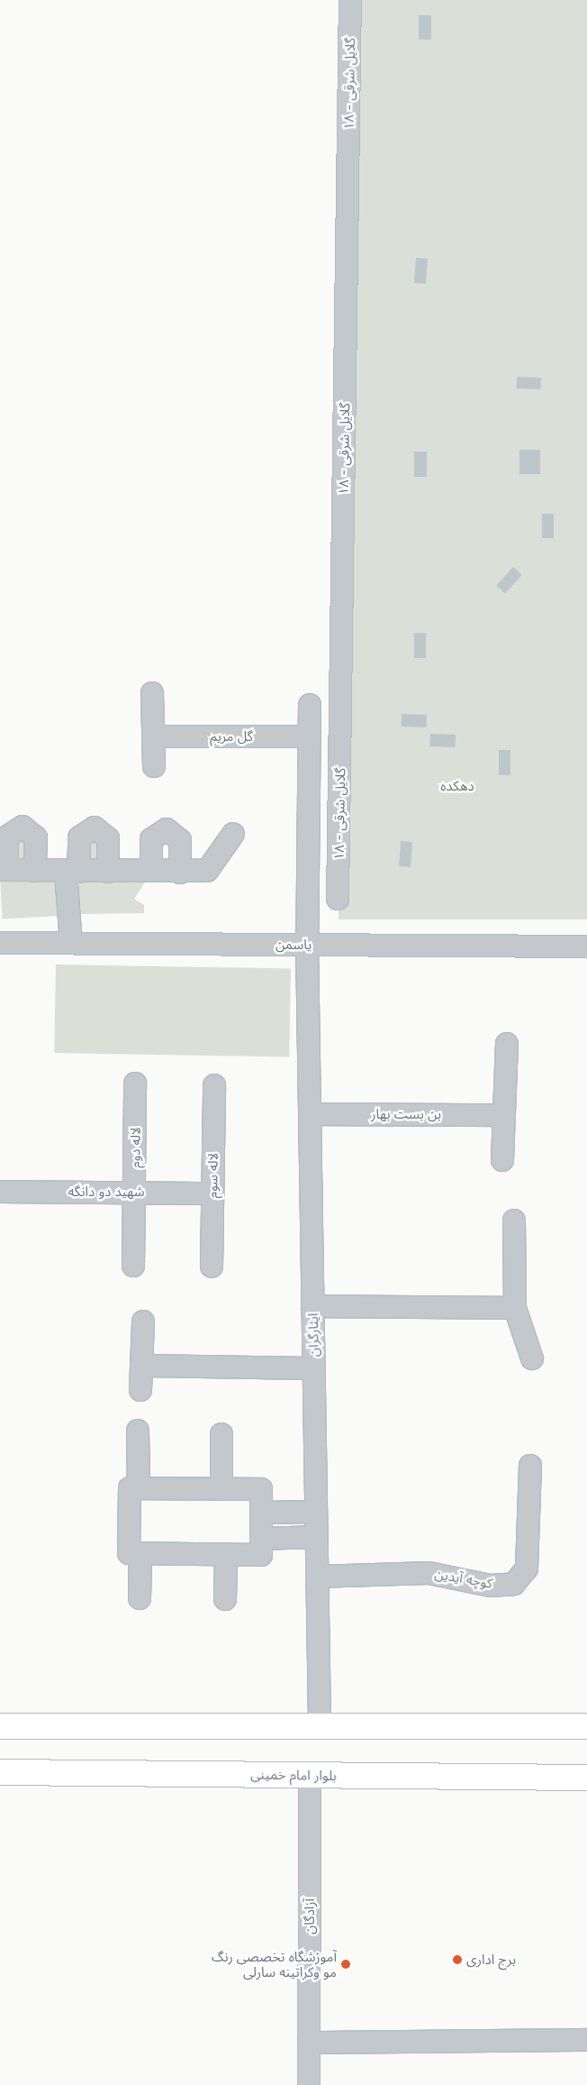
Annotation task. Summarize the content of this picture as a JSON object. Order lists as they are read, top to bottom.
{
  "streets": {
    "main road": ["بلوار امام خمینی"],
    "street": [
      "گلایل شرقی - ۱۸",
      "گل مریم",
      "یاسمن",
      "بن بست بهار",
      "لاله دوم",
      "لاله سوم",
      "شهید دو دانگه",
      "ایثارگران",
      "کوچه آیدین",
      "آزادگان"
    ]
  },
  "crossings": [
    ["گل مریم", "ایثارگران"],
    ["یاسمن", "ایثارگران"],
    ["بن بست بهار", "ایثارگران"],
    ["لاله دوم", "شهید دو دانگه"],
    ["لاله سوم", "شهید دو دانگه"],
    ["ایثارگران", "کوچه آیدین"],
    ["بلوار امام خمینی", "آزادگان"]
  ],
  "parks": ["دهکده"],
  "places": ["برج اداری", "آموزشگاه تخصصی رنگ مو وکراتینه سارلی"]
}
